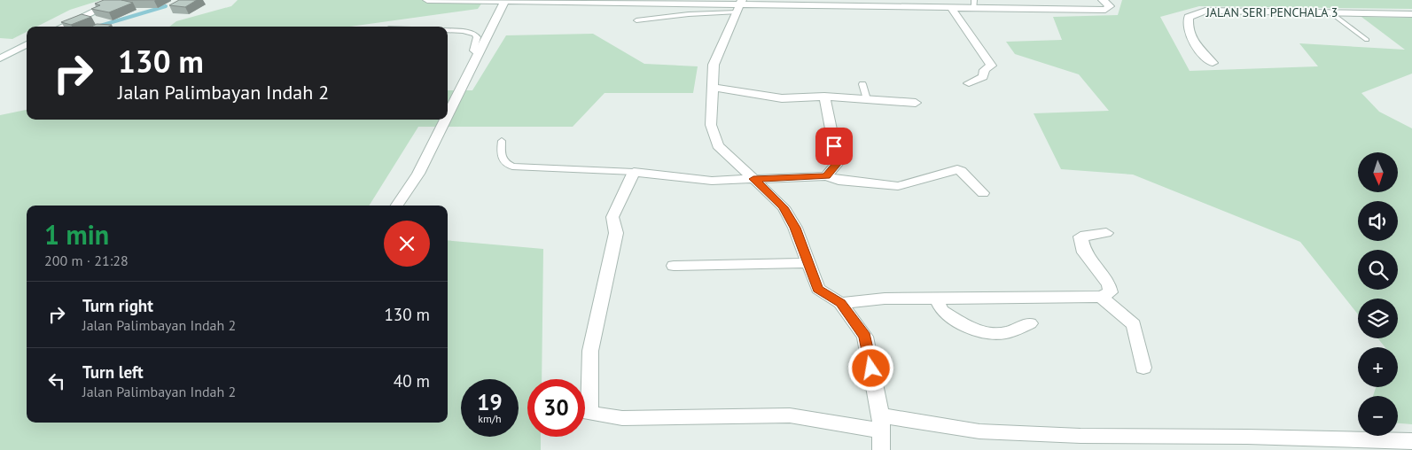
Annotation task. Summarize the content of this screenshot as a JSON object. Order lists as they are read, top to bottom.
{
  "streets": {
    "street": ["JALAN SERI PENCHALA 3"]
  },
  "north": "bottom",
  "page": {
    "turn": ["130 m", "Jalan Palimbayan Indah 2"],
    "map_buttons": ["+", "−"],
    "heading": ["1 min", "200 m · 21:28"],
    "list": [
      {
        "name": "Turn right",
        "note": "Jalan Palimbayan Indah 2",
        "value": "130 m"
      },
      {
        "name": "Turn left",
        "note": "Jalan Palimbayan Indah 2",
        "value": "40 m"
      }
    ],
    "speed": "19 km/h",
    "limit": "30"
  }
}
